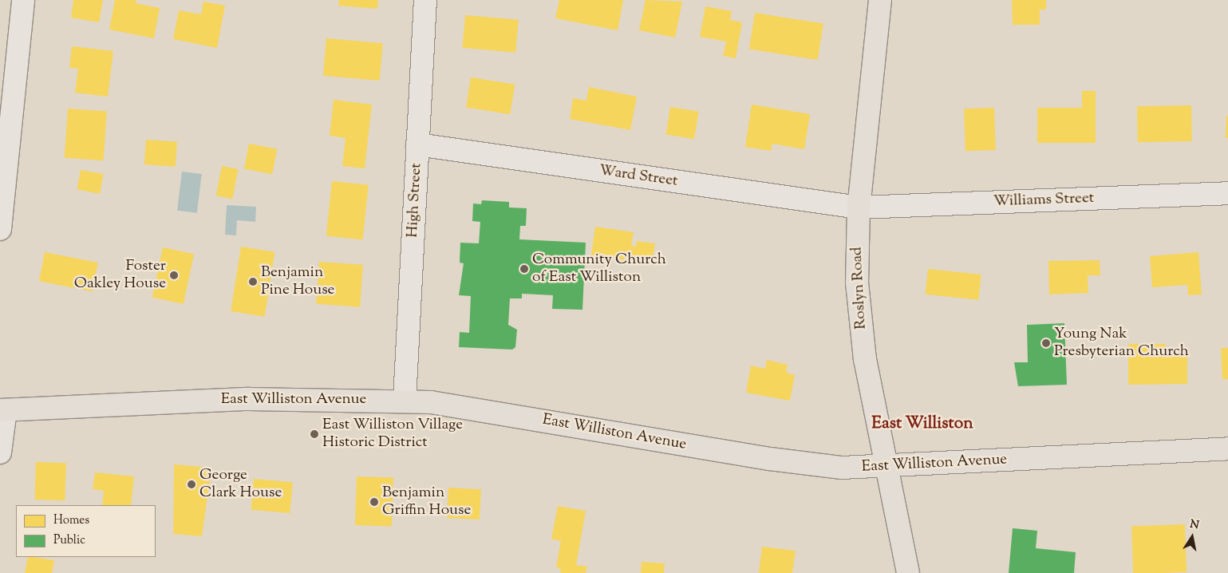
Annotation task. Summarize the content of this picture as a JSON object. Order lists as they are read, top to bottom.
{
  "streets": {
    "main road": ["Roslyn Road", "East Williston Avenue"],
    "street": ["Ward Street", "High Street", "Williams Street"]
  },
  "crossings": [
    ["Ward Street", "High Street"],
    ["Ward Street", "Williams Street"],
    ["Ward Street", "Roslyn Road"],
    ["High Street", "East Williston Avenue"],
    ["Williams Street", "Roslyn Road"],
    ["Roslyn Road", "East Williston Avenue"]
  ],
  "districts": ["East Williston"],
  "places": [
    "Community Church of East Williston",
    "Foster Oakley House",
    "Benjamin Pine House",
    "Young Nak Presbyterian Church",
    "East Williston Village Historic District",
    "George Clark House",
    "Benjamin Griffin House"
  ],
  "legend": ["Homes", "Public"],
  "north": "top"
}
